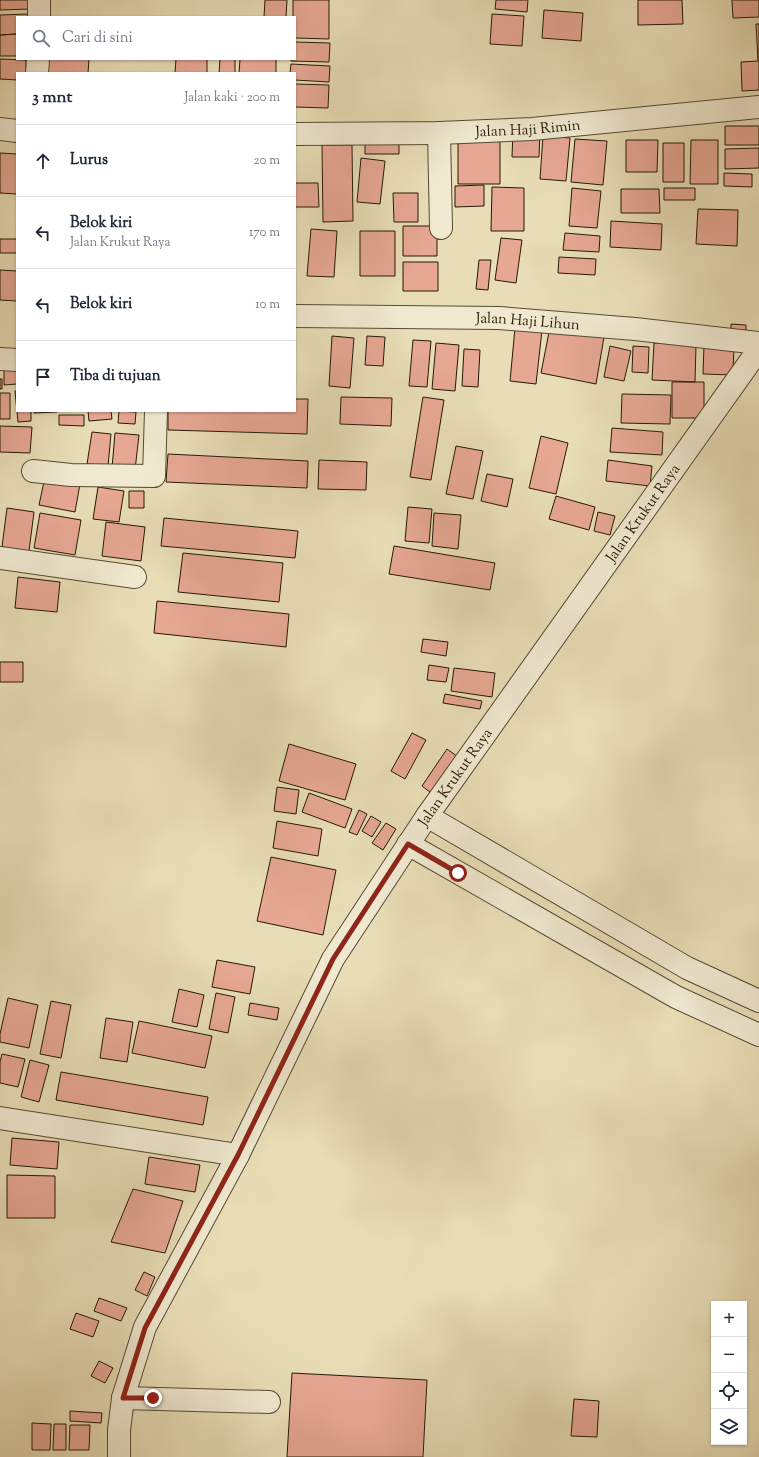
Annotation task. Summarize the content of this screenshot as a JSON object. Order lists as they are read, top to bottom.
{
  "streets": {
    "street": ["Jalan Haji Rimin", "Jalan Haji Lihun", "Jalan Krukut Raya"]
  },
  "page": {
    "search": "Cari di sini",
    "heading": ["3 mnt", "Jalan kaki · 200 m"],
    "list": [
      ["Lurus", "20 m"],
      ["Belok kiri", "Jalan Krukut Raya", "170 m"],
      ["Belok kiri", "10 m"],
      "Tiba di tujuan"
    ],
    "map_buttons": ["+", "−"]
  }
}
